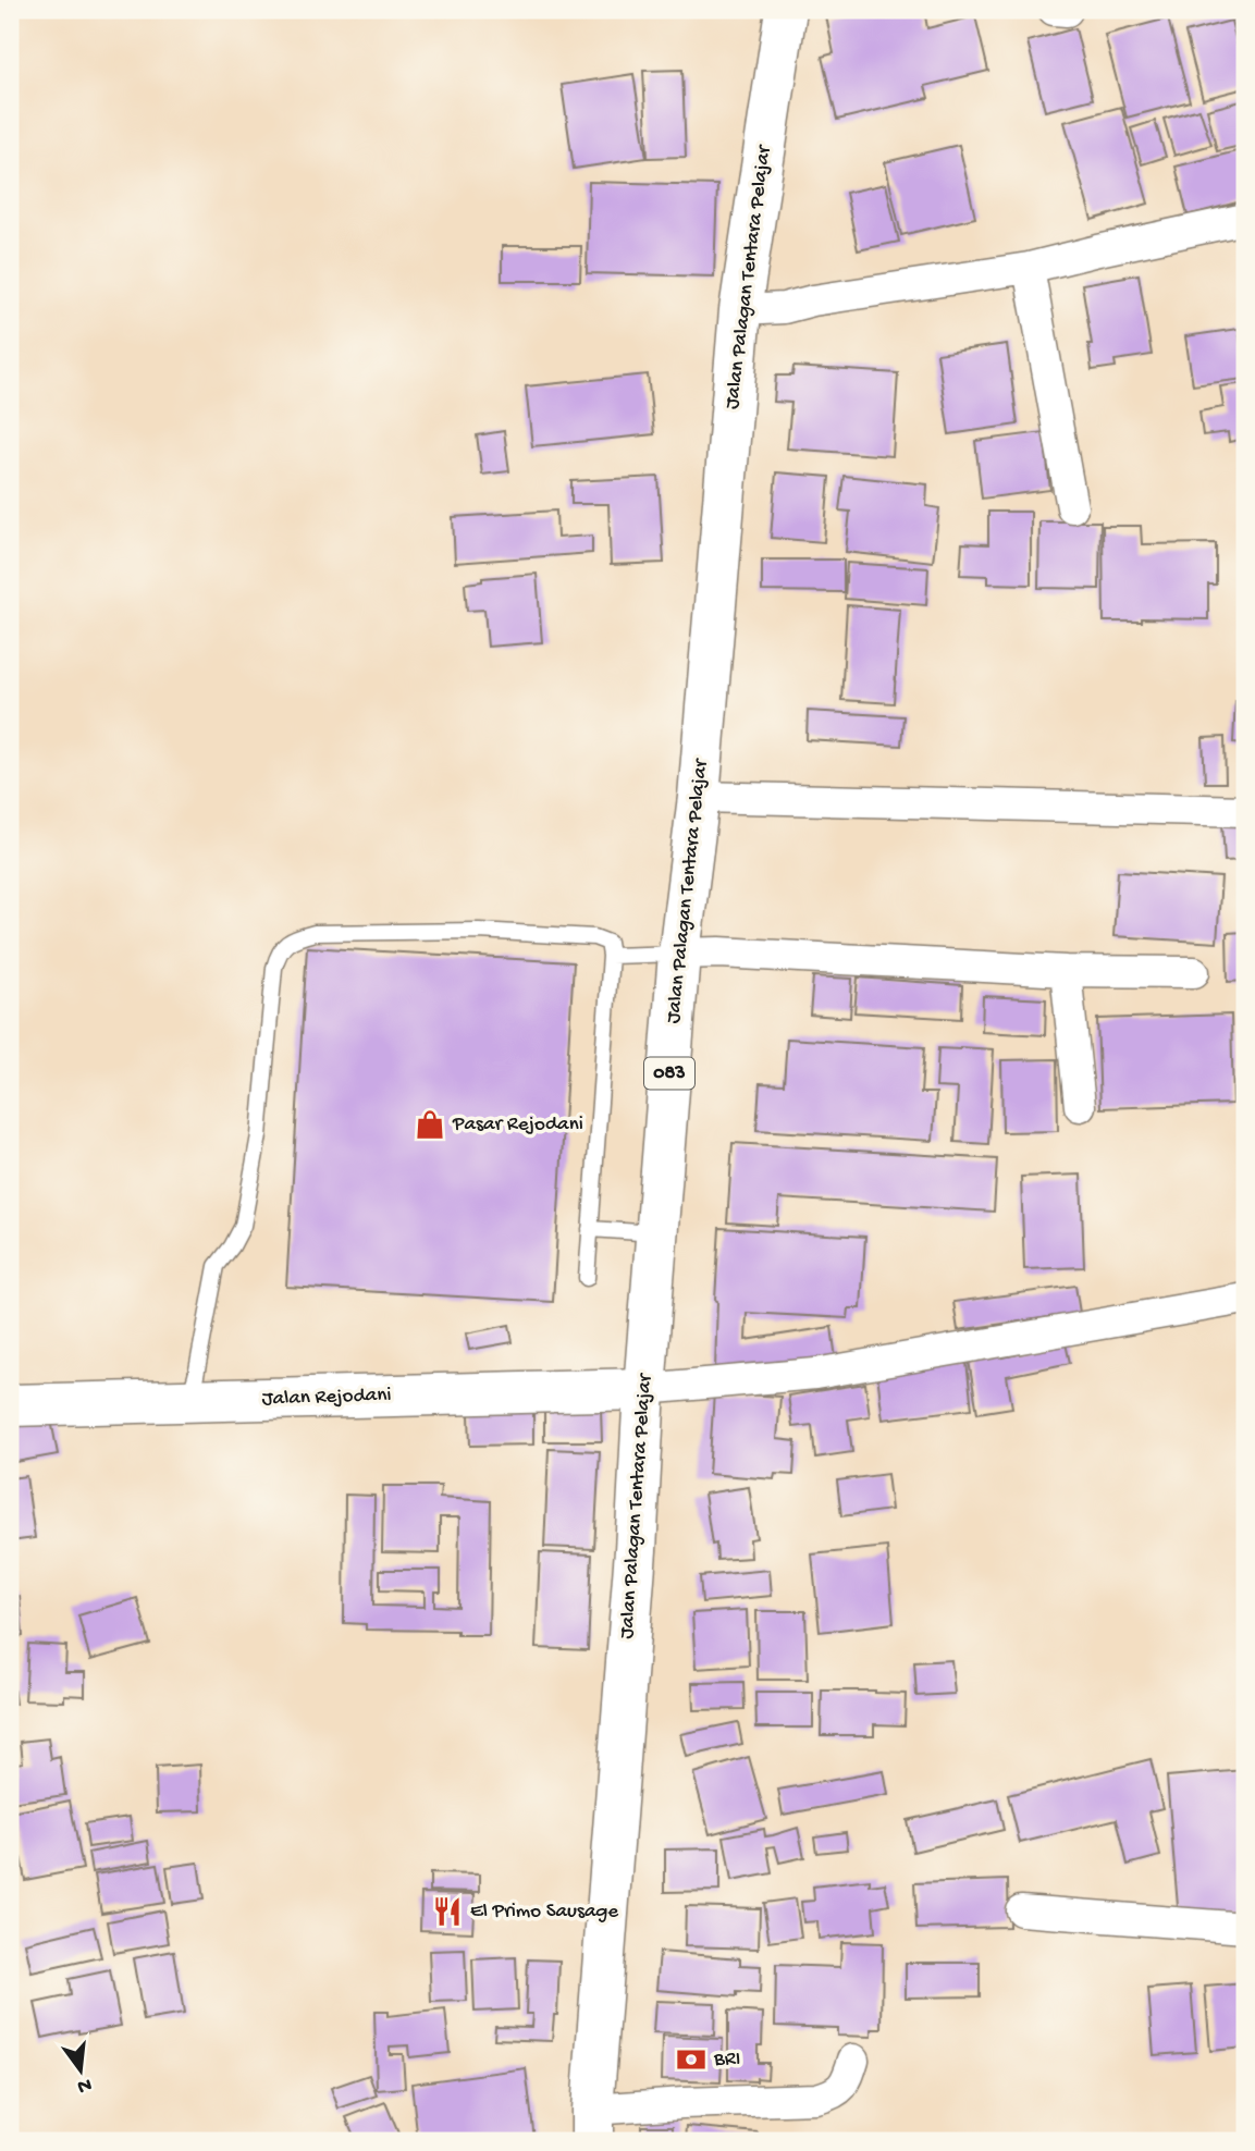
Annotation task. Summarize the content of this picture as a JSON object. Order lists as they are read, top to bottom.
{
  "streets": {
    "main road": ["Jalan Palagan Tentara Pelajar", "083", "Jalan Rejodani"]
  },
  "crossings": [
    ["Jalan Palagan Tentara Pelajar", "Jalan Rejodani"]
  ],
  "places": {
    "shop": ["Pasar Rejodani"],
    "restaurant": ["El Primo Sausage"],
    "bank": ["BRI"]
  },
  "north": "bottom"
}
